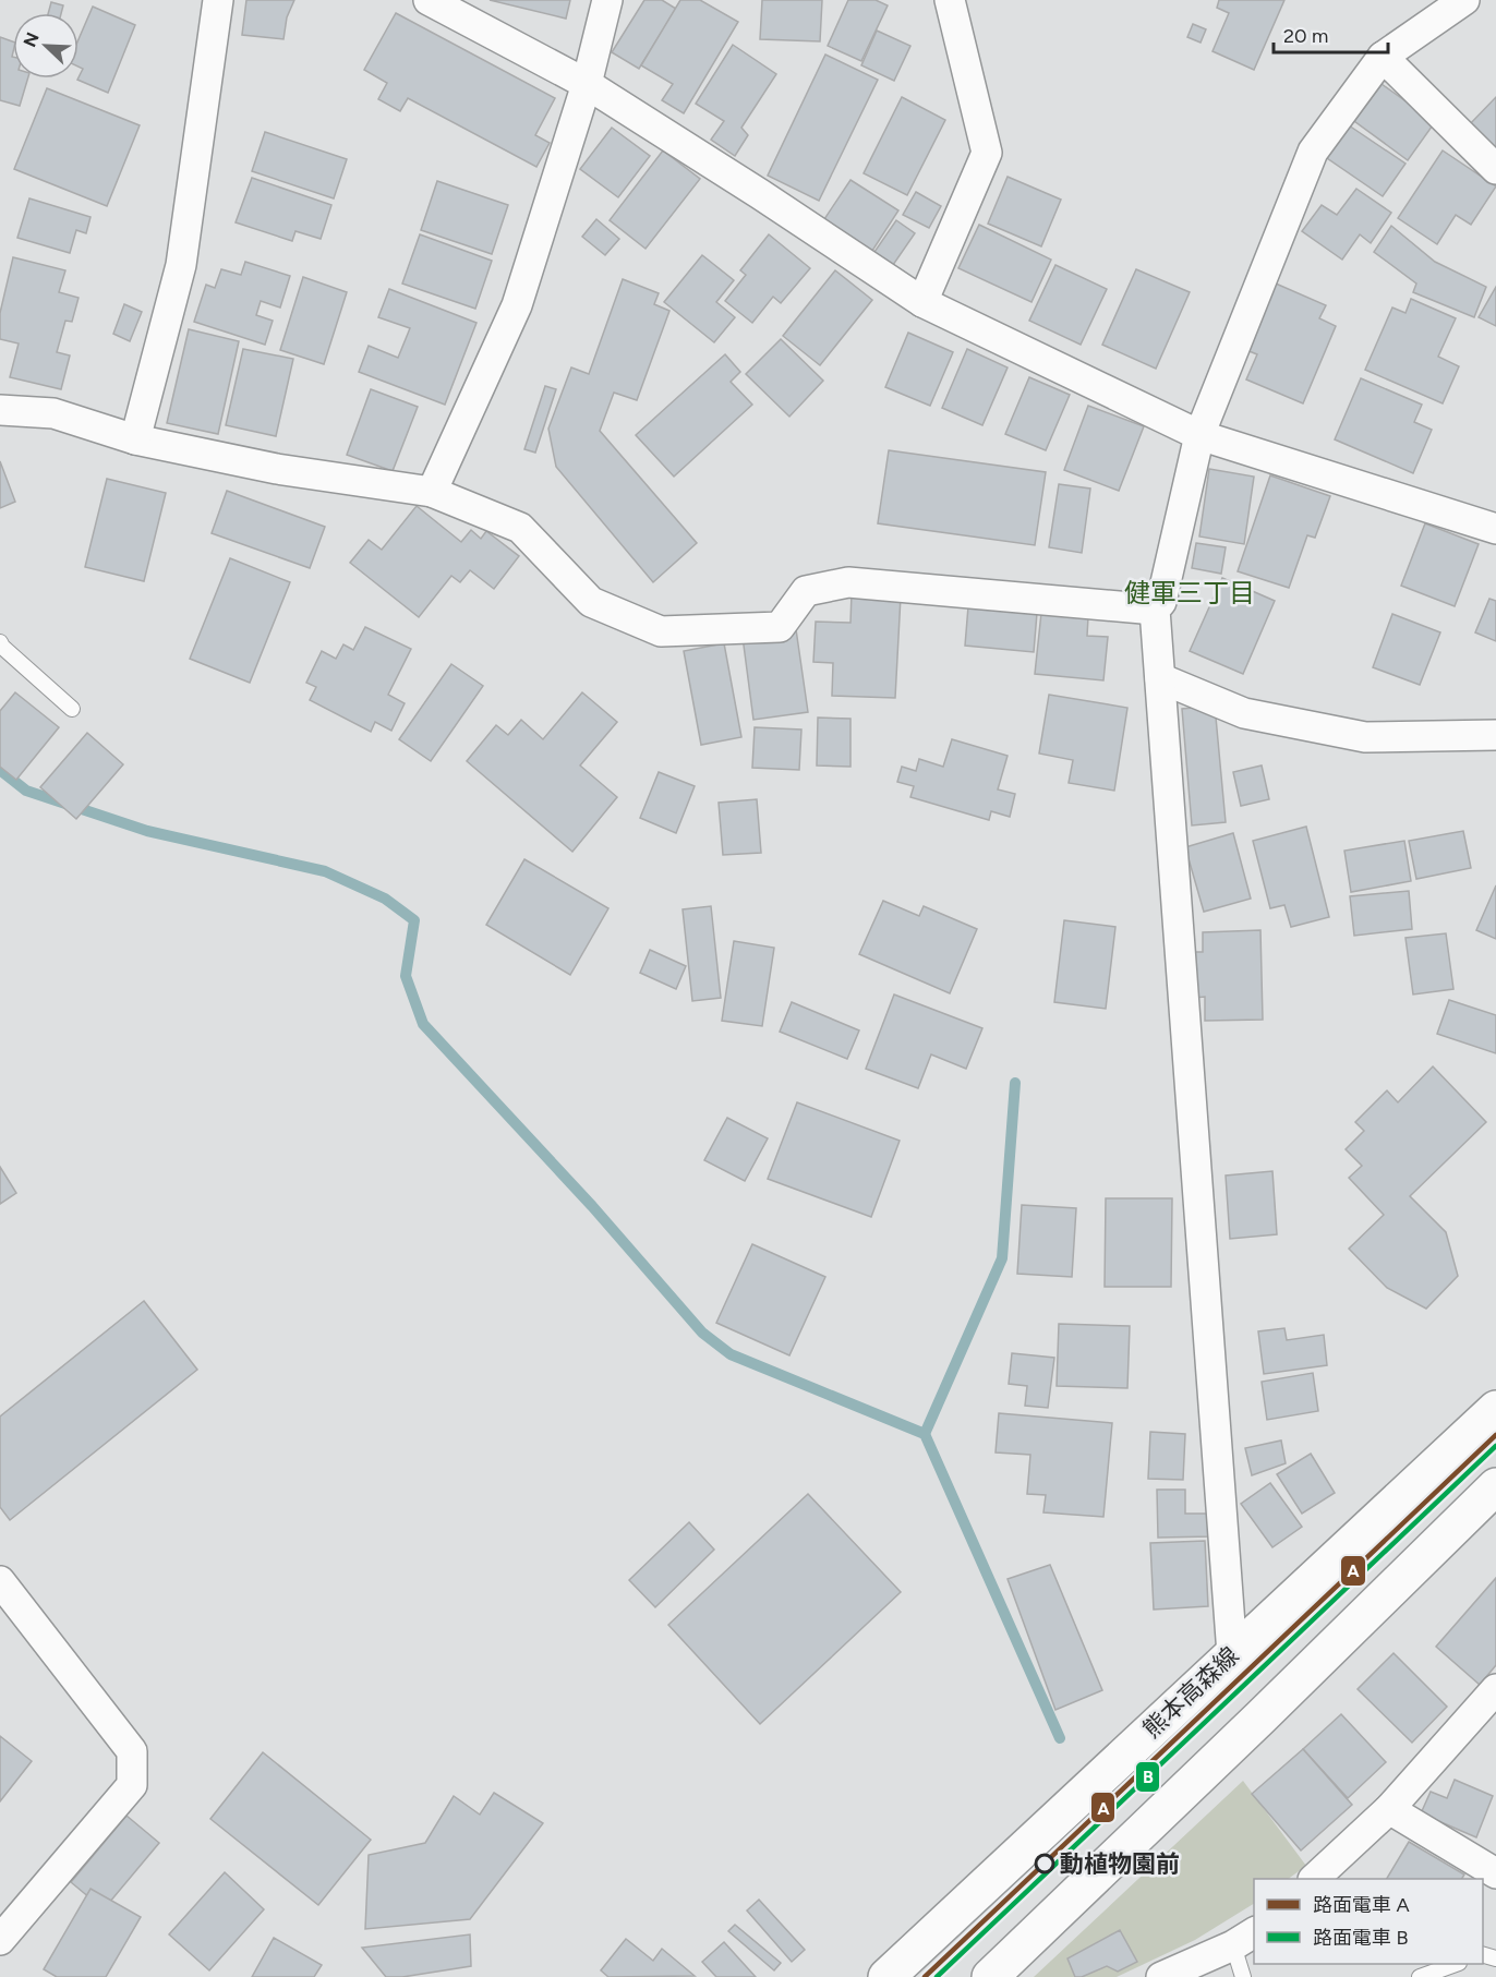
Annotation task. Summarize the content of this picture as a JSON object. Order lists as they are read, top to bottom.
{
  "streets": {
    "main road": ["熊本高森線"]
  },
  "districts": ["健軍三丁目"],
  "places": ["動植物園前"],
  "lines": ["tram line A", "tram line B"],
  "legend": ["路面電車 A", "路面電車 B"],
  "scale_bar": "20 m",
  "north": "top left"
}
